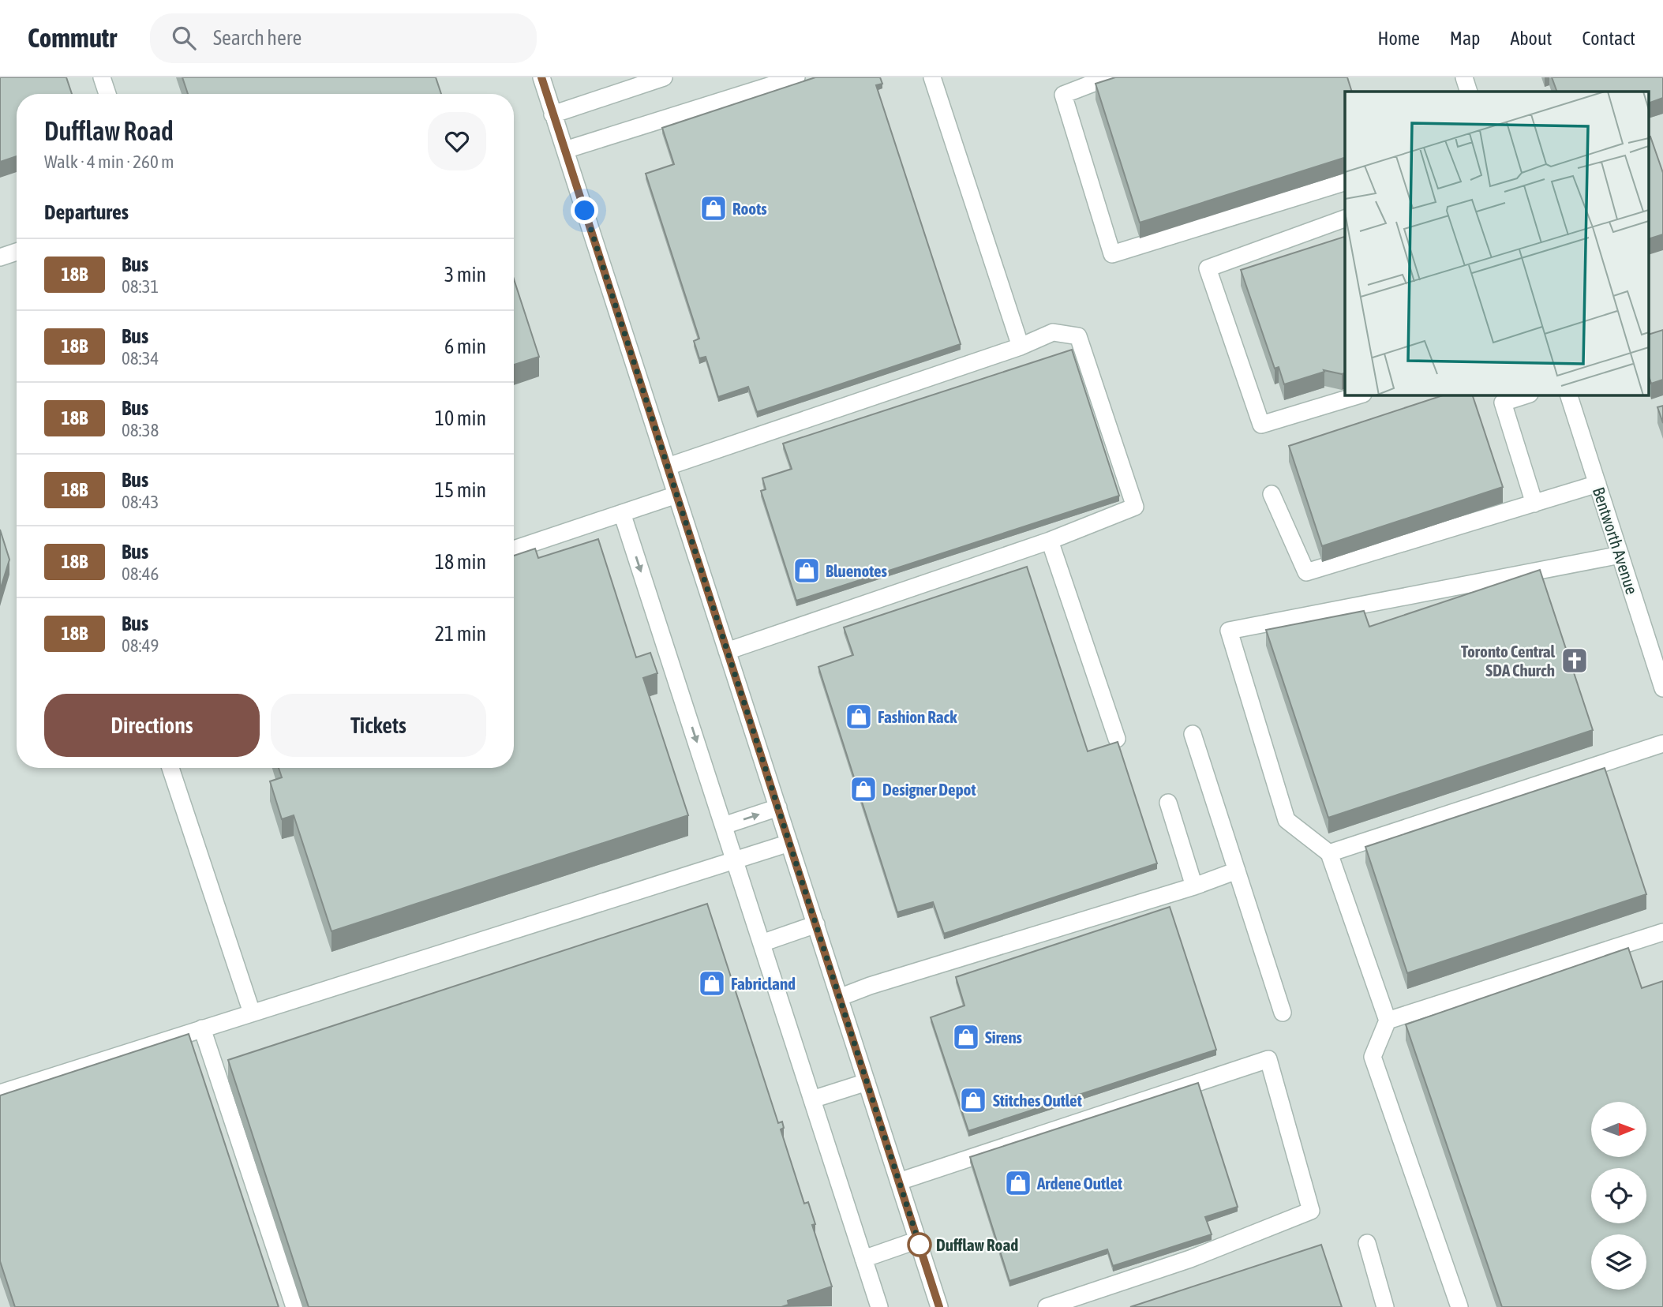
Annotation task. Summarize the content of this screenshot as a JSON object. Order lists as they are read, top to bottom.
{
  "streets": {
    "street": ["Bentworth Avenue"]
  },
  "places": {
    "shop": [
      "Roots",
      "Bluenotes",
      "Fashion Rack",
      "Designer Depot",
      "Fabricland",
      "Sirens",
      "Stitches Outlet",
      "Ardene Outlet"
    ],
    "church": ["Toronto Central SDA Church"],
    "other": ["Dufflaw Road"]
  },
  "lines": ["bus line 18B"],
  "north": "right",
  "page": {
    "header": "Commutr",
    "search": "Search here",
    "nav": [
      "Home",
      "Map",
      "About",
      "Contact"
    ],
    "heading": [
      ["Dufflaw Road", "Walk · 4 min · 260 m"],
      "Departures"
    ],
    "list": [
      {
        "mark": "18B",
        "name": "Bus",
        "note": "08:31",
        "value": "3 min"
      },
      {
        "mark": "18B",
        "name": "Bus",
        "note": "08:34",
        "value": "6 min"
      },
      {
        "mark": "18B",
        "name": "Bus",
        "note": "08:38",
        "value": "10 min"
      },
      {
        "mark": "18B",
        "name": "Bus",
        "note": "08:43",
        "value": "15 min"
      },
      {
        "mark": "18B",
        "name": "Bus",
        "note": "08:46",
        "value": "18 min"
      },
      {
        "mark": "18B",
        "name": "Bus",
        "note": "08:49",
        "value": "21 min"
      }
    ],
    "buttons": ["Directions", "Tickets"]
  }
}
